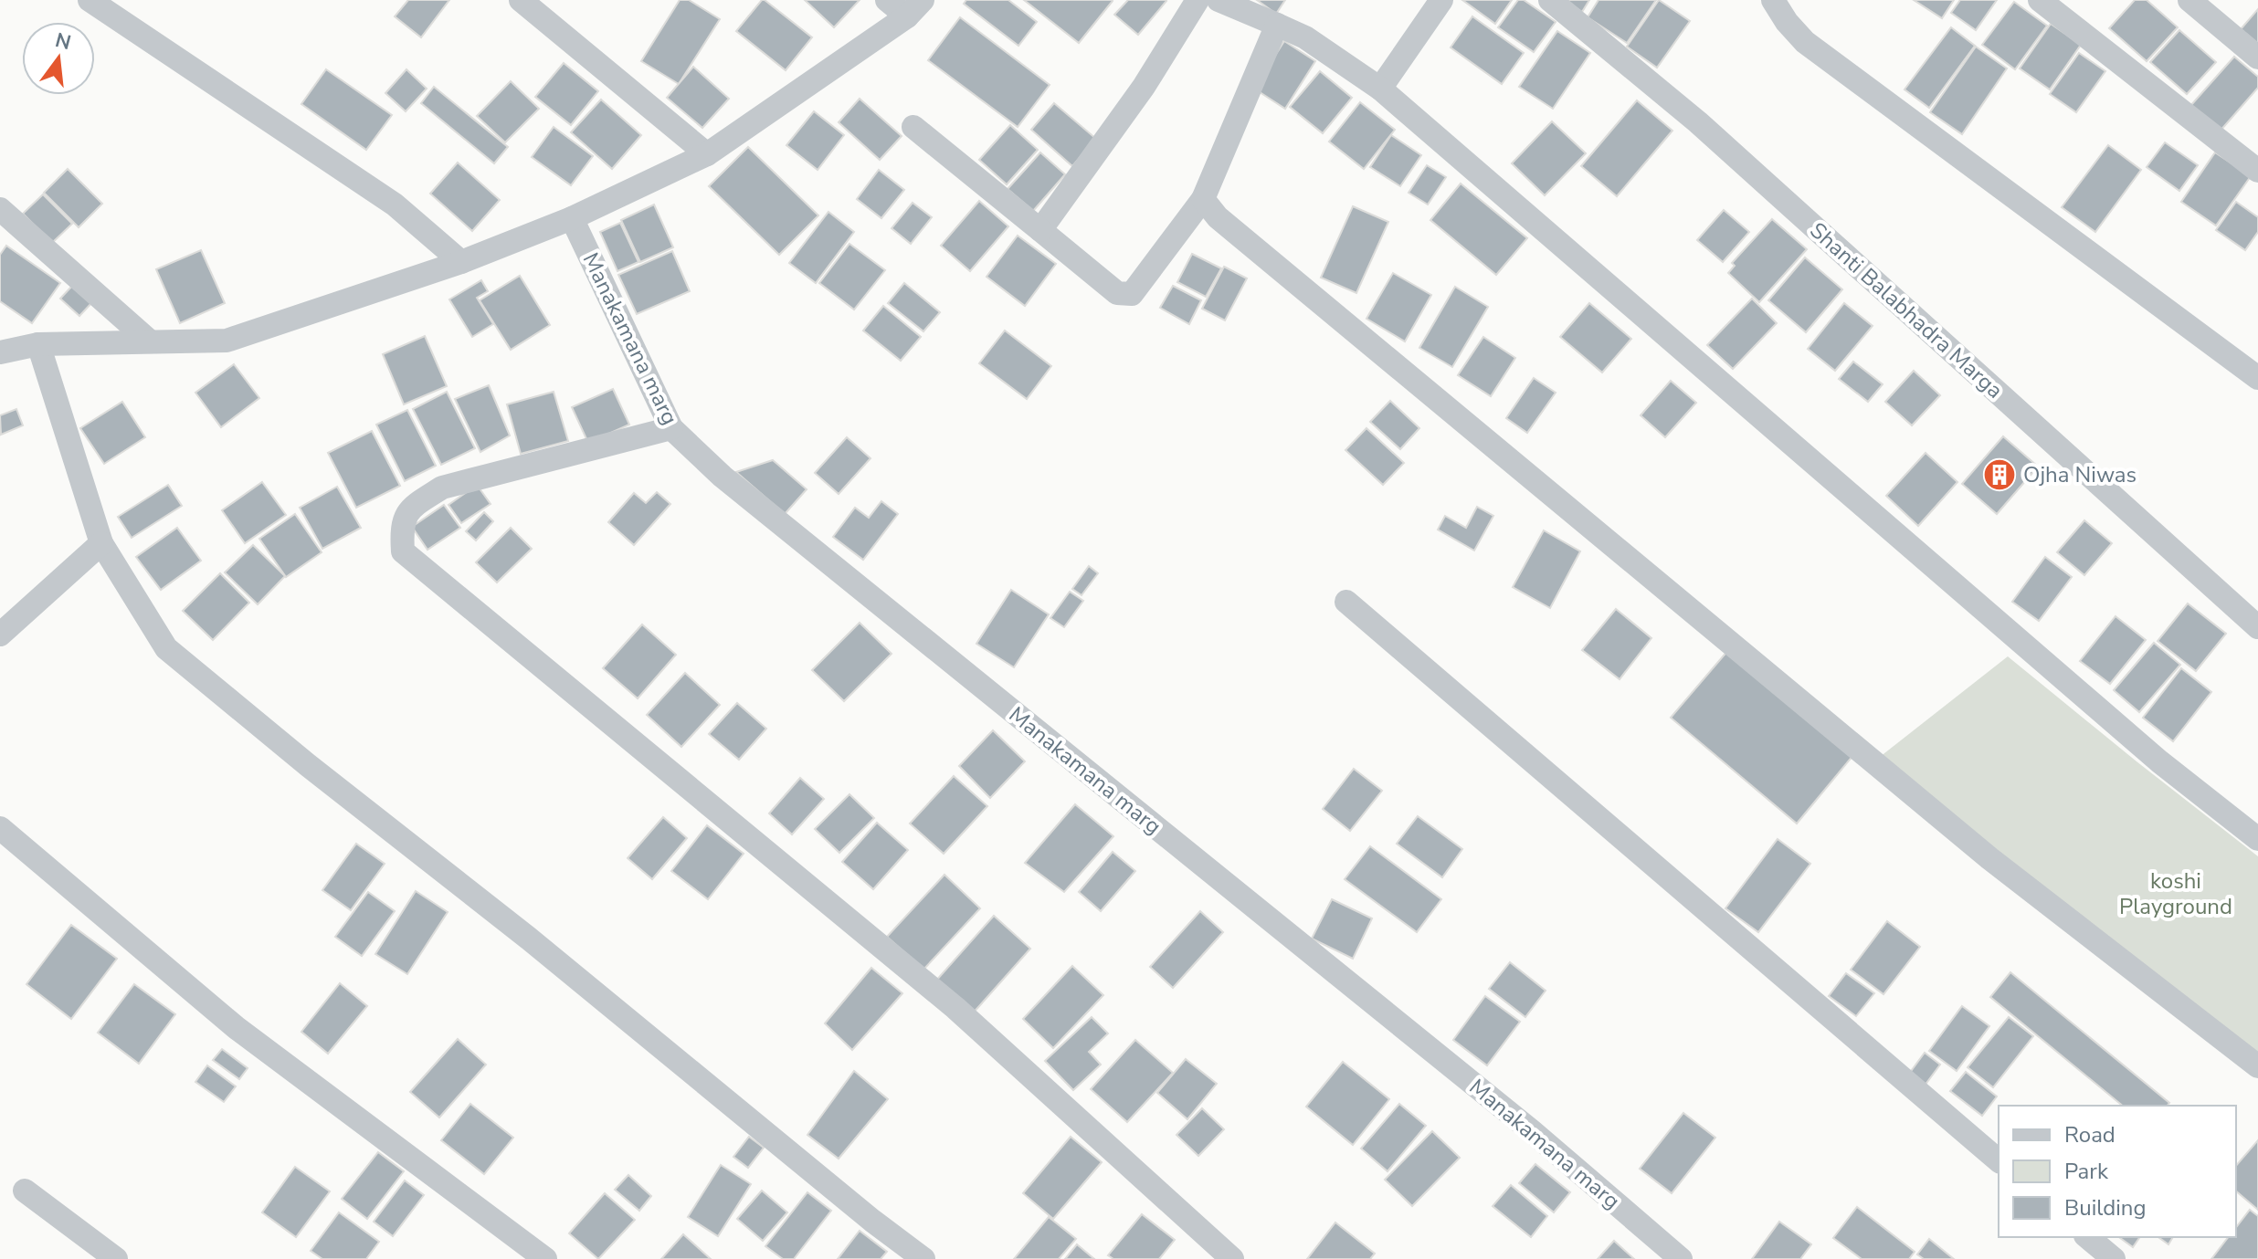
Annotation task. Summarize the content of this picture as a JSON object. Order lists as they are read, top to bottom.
{
  "streets": {
    "street": ["Shanti Balabhadra Marga", "Manakamana marg"]
  },
  "parks": ["koshi Playground"],
  "places": {
    "building": ["Ojha Niwas"]
  },
  "legend": ["Road", "Park", "Building"],
  "north": "top"
}
